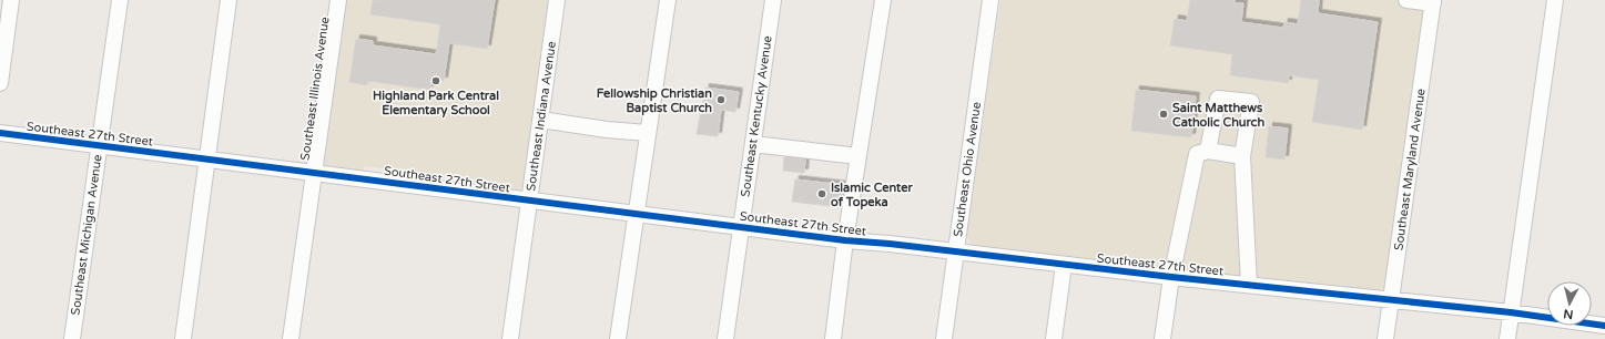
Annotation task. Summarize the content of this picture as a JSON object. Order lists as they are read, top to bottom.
{
  "streets": {
    "street": [
      "Southeast Illinois Avenue",
      "Southeast Indiana Avenue",
      "Southeast Kentucky Avenue",
      "Southeast 27th Street",
      "Southeast Ohio Avenue",
      "Southeast Maryland Avenue",
      "Southeast Michigan Avenue"
    ]
  },
  "crossings": [
    ["Southeast Illinois Avenue", "Southeast 27th Street"],
    ["Southeast Indiana Avenue", "Southeast 27th Street"],
    ["Southeast Kentucky Avenue", "Southeast 27th Street"],
    ["Southeast 27th Street", "Southeast Ohio Avenue"],
    ["Southeast 27th Street", "Southeast Maryland Avenue"],
    ["Southeast 27th Street", "Southeast Michigan Avenue"]
  ],
  "places": [
    "Highland Park Central Elementary School",
    "Fellowship Christian Baptist Church",
    "Saint Matthews Catholic Church",
    "Islamic Center of Topeka"
  ],
  "north": "bottom"
}
